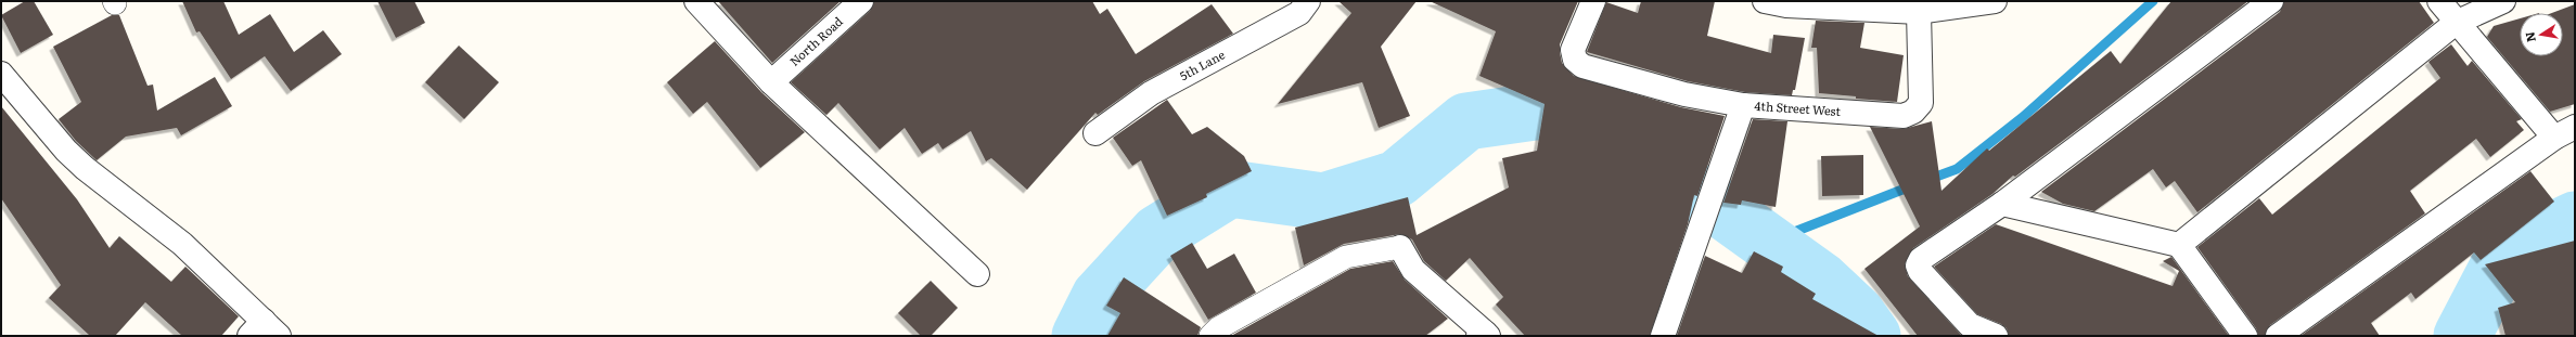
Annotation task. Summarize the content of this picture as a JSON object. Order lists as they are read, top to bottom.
{
  "streets": {
    "street": ["North Road", "5th Lane", "4th Street West"]
  },
  "north": "left"
}
